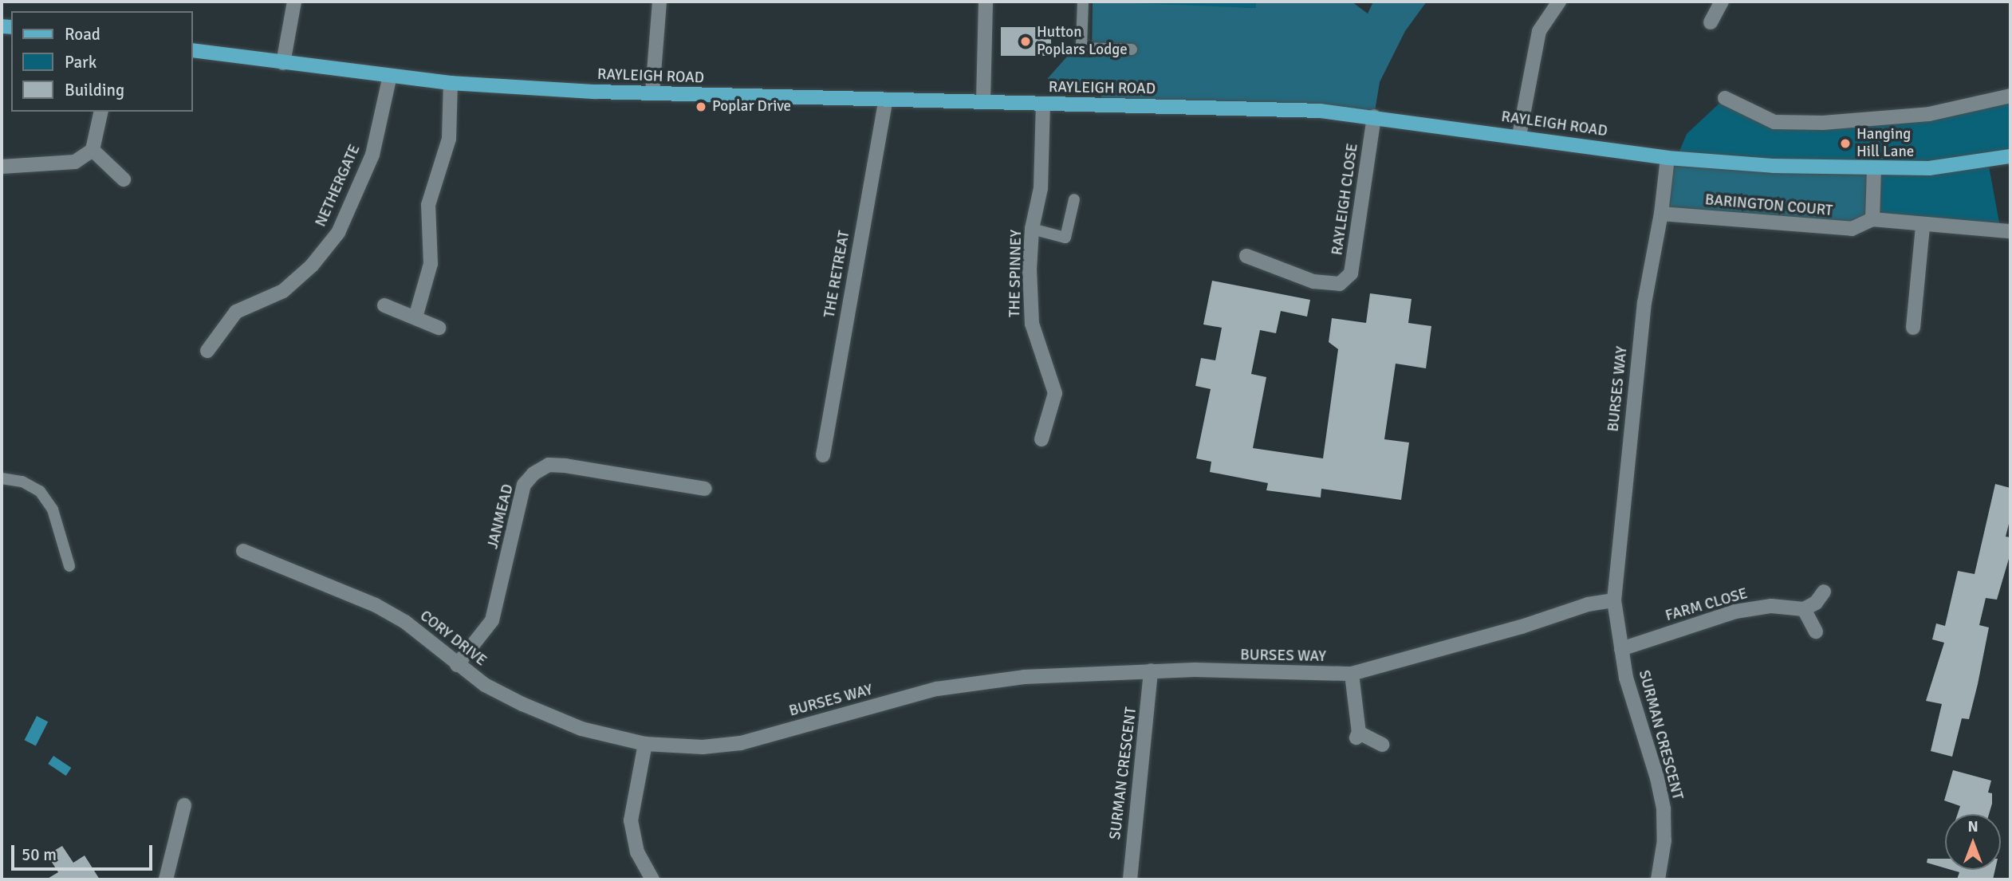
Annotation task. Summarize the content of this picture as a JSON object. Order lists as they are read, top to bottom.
{
  "streets": {
    "main road": ["RAYLEIGH ROAD"],
    "street": [
      "NETHERGATE",
      "RAYLEIGH CLOSE",
      "BARINGTON COURT",
      "THE SPINNEY",
      "THE RETREAT",
      "BURSES WAY",
      "JANMEAD",
      "FARM CLOSE",
      "CORY DRIVE",
      "SURMAN CRESCENT"
    ]
  },
  "crossings": [
    ["RAYLEIGH ROAD", "NETHERGATE"],
    ["RAYLEIGH ROAD", "RAYLEIGH CLOSE"],
    ["RAYLEIGH ROAD", "THE SPINNEY"],
    ["RAYLEIGH ROAD", "THE RETREAT"],
    ["RAYLEIGH ROAD", "BURSES WAY"],
    ["BARINGTON COURT", "BURSES WAY"],
    ["BURSES WAY", "CORY DRIVE"],
    ["BURSES WAY", "SURMAN CRESCENT"],
    ["JANMEAD", "CORY DRIVE"],
    ["FARM CLOSE", "SURMAN CRESCENT"]
  ],
  "places": ["Hutton Poplars Lodge", "Poplar Drive", "Hanging Hill Lane"],
  "legend": ["Road", "Park", "Building"],
  "scale_bar": "50 m",
  "north": "top"
}
